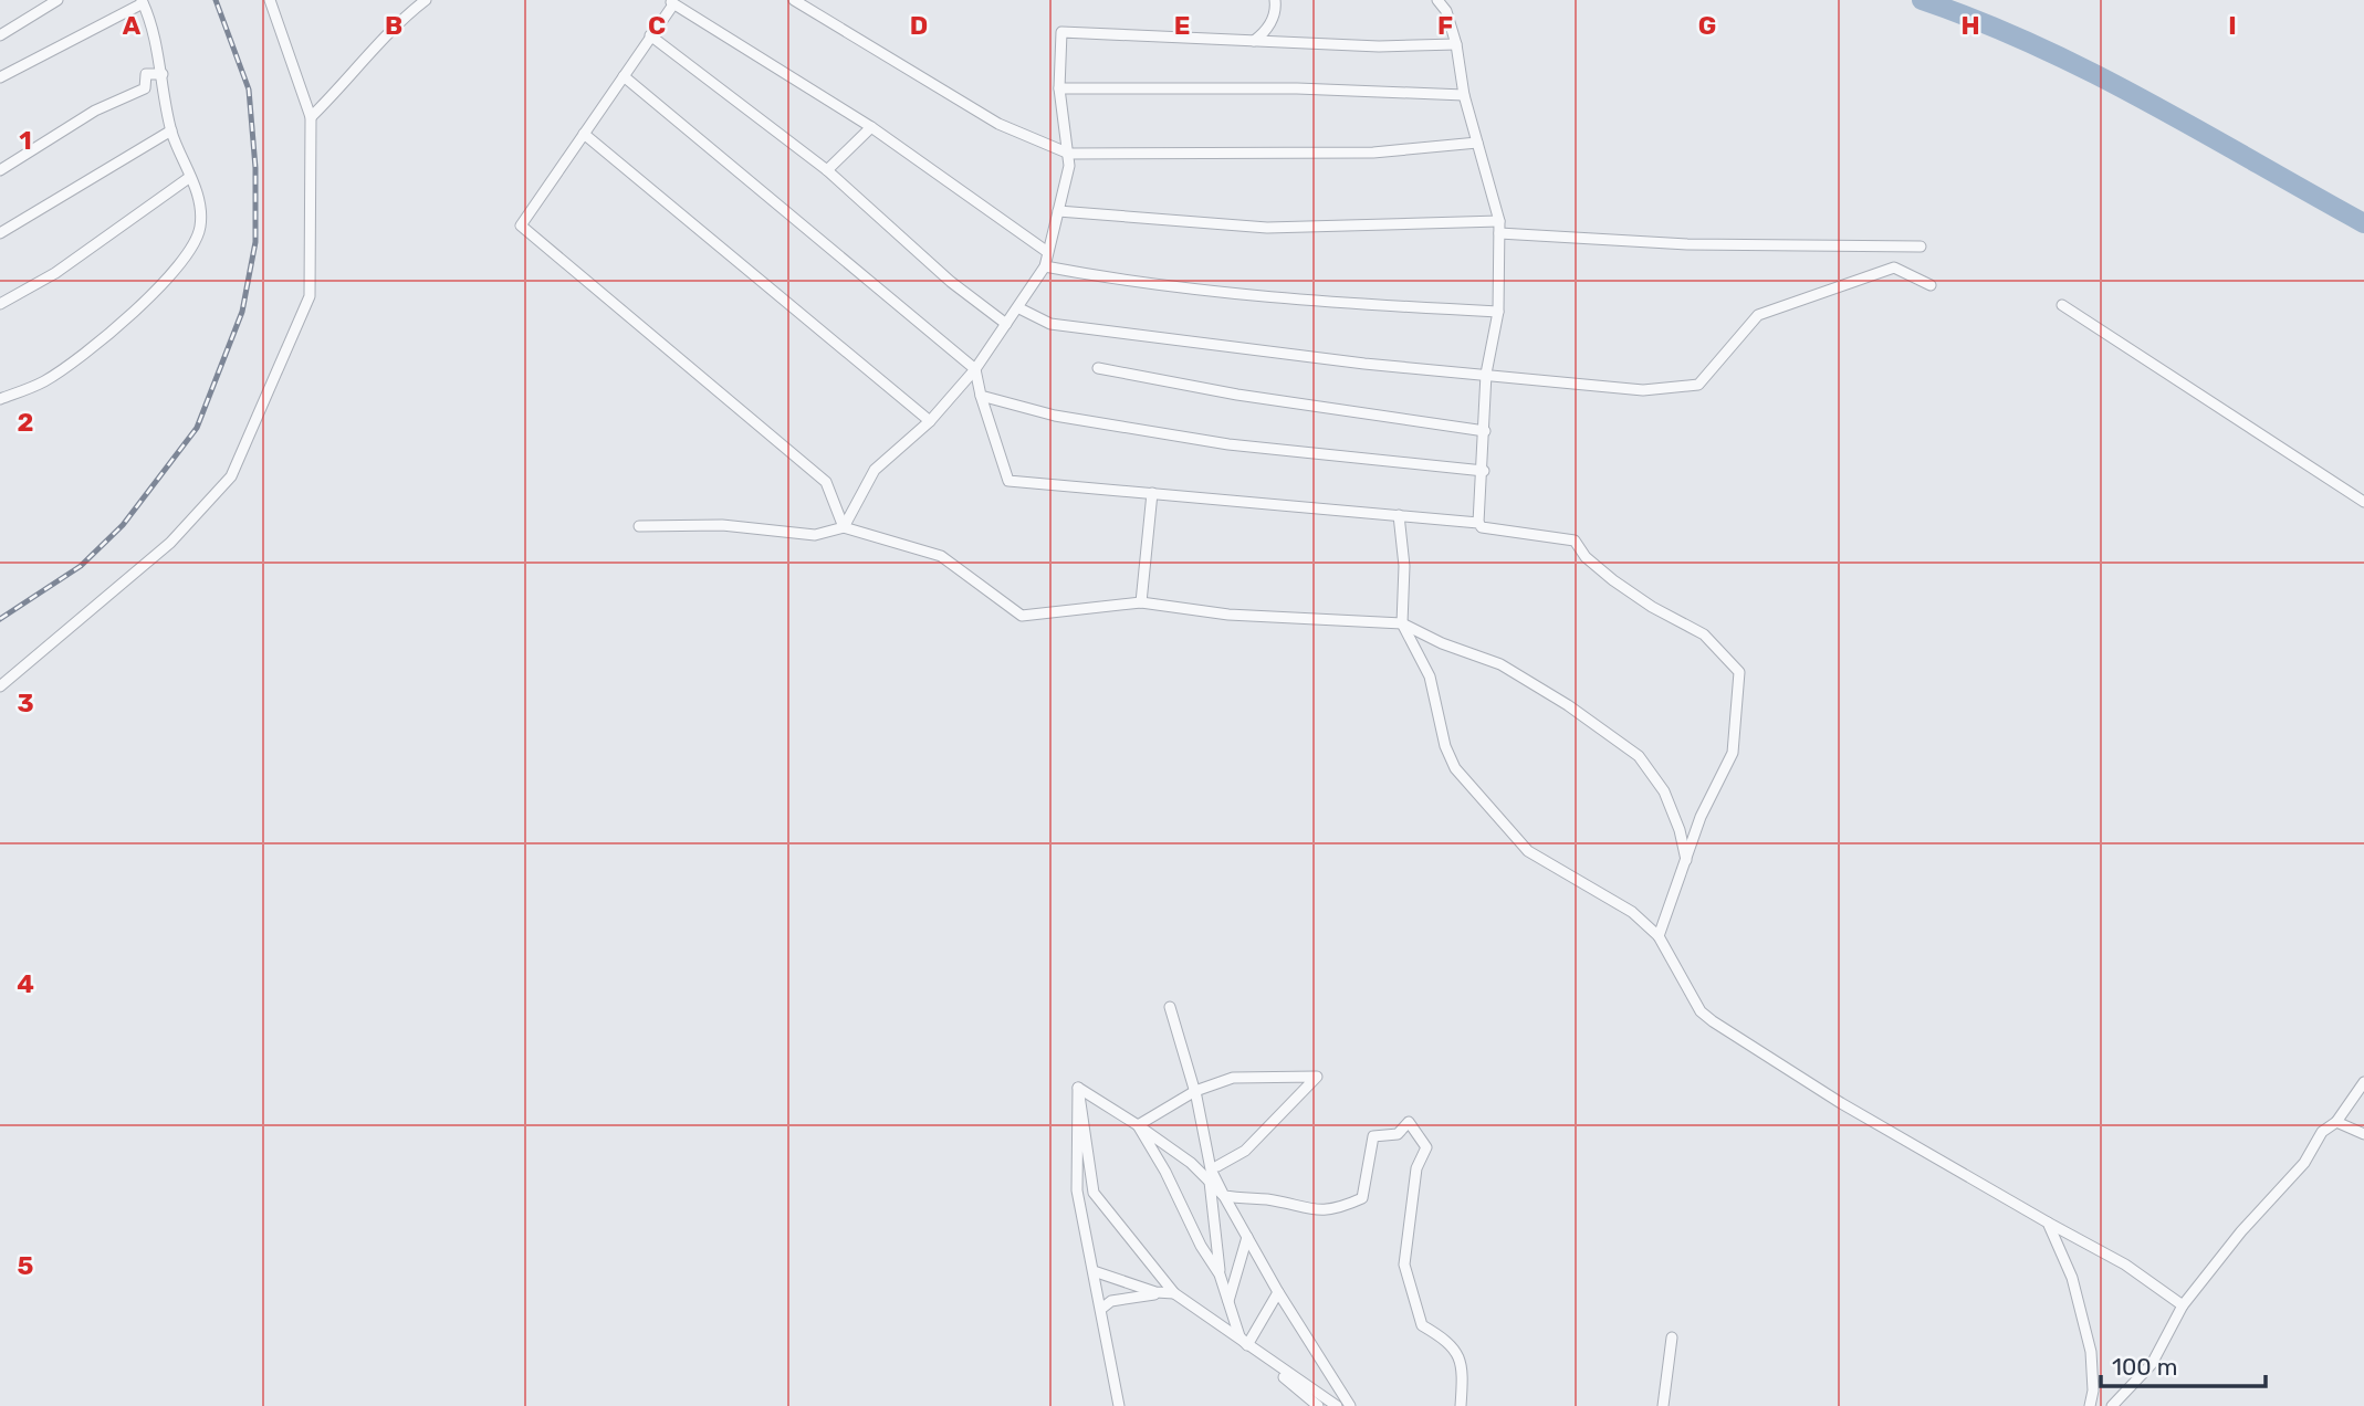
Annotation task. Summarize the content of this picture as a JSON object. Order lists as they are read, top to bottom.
{
  "scale_bar": "100 m",
  "grid": {
    "columns": [
      "A",
      "B",
      "C",
      "D",
      "E",
      "F",
      "G",
      "H",
      "I"
    ],
    "rows": [
      "1",
      "2",
      "3",
      "4",
      "5"
    ]
  }
}
